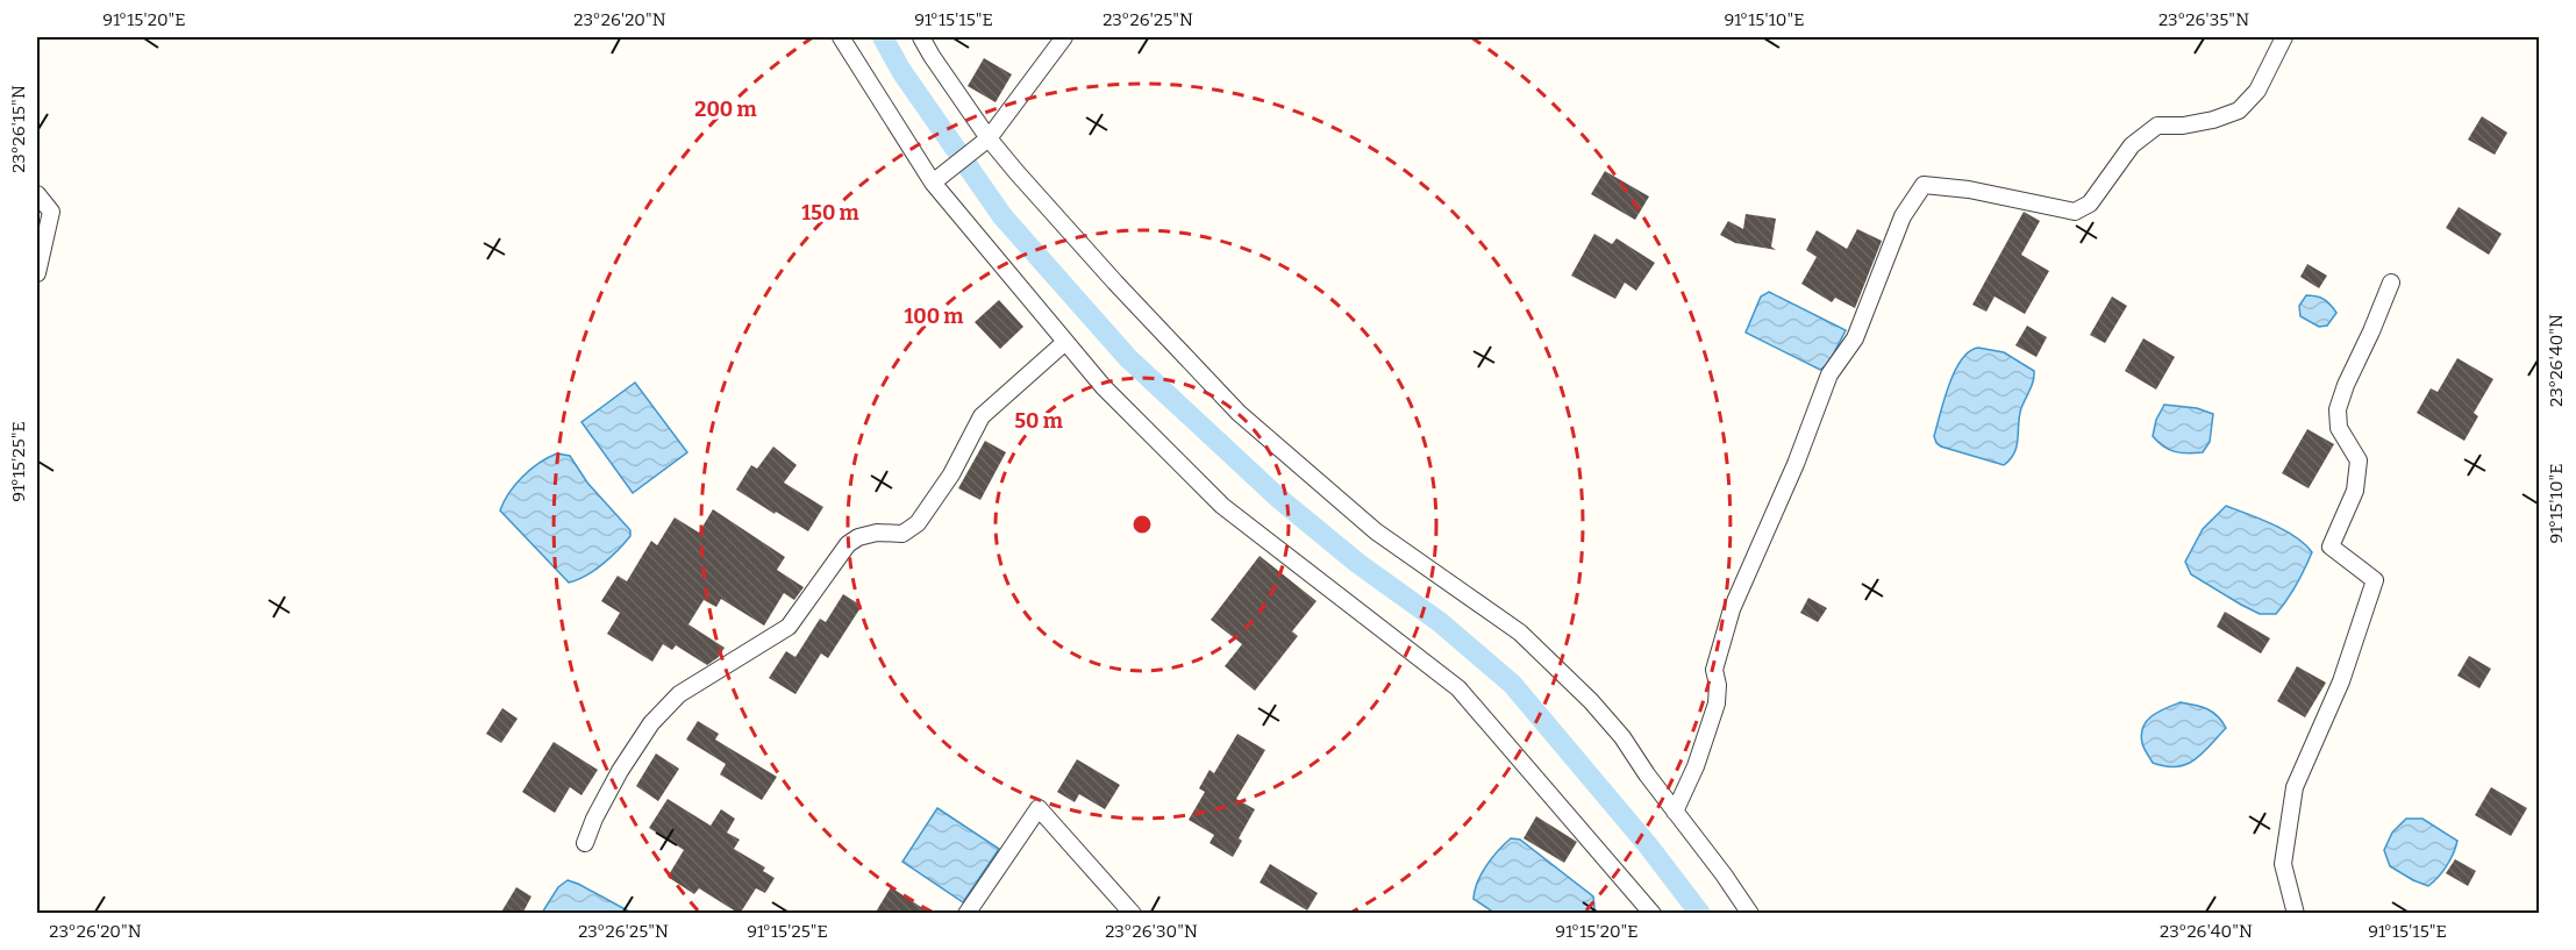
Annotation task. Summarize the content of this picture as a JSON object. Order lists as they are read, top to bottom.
{
  "coordinates": [
    "91°15'20\"E",
    "23°26'20\"N",
    "91°15'15\"E",
    "23°26'25\"N",
    "91°15'10\"E",
    "23°26'35\"N",
    "23°26'15\"N",
    "23°26'40\"N",
    "91°15'25\"E",
    "23°26'30\"N"
  ],
  "rings": [
    "200 m",
    "150 m",
    "100 m",
    "50 m"
  ]
}
